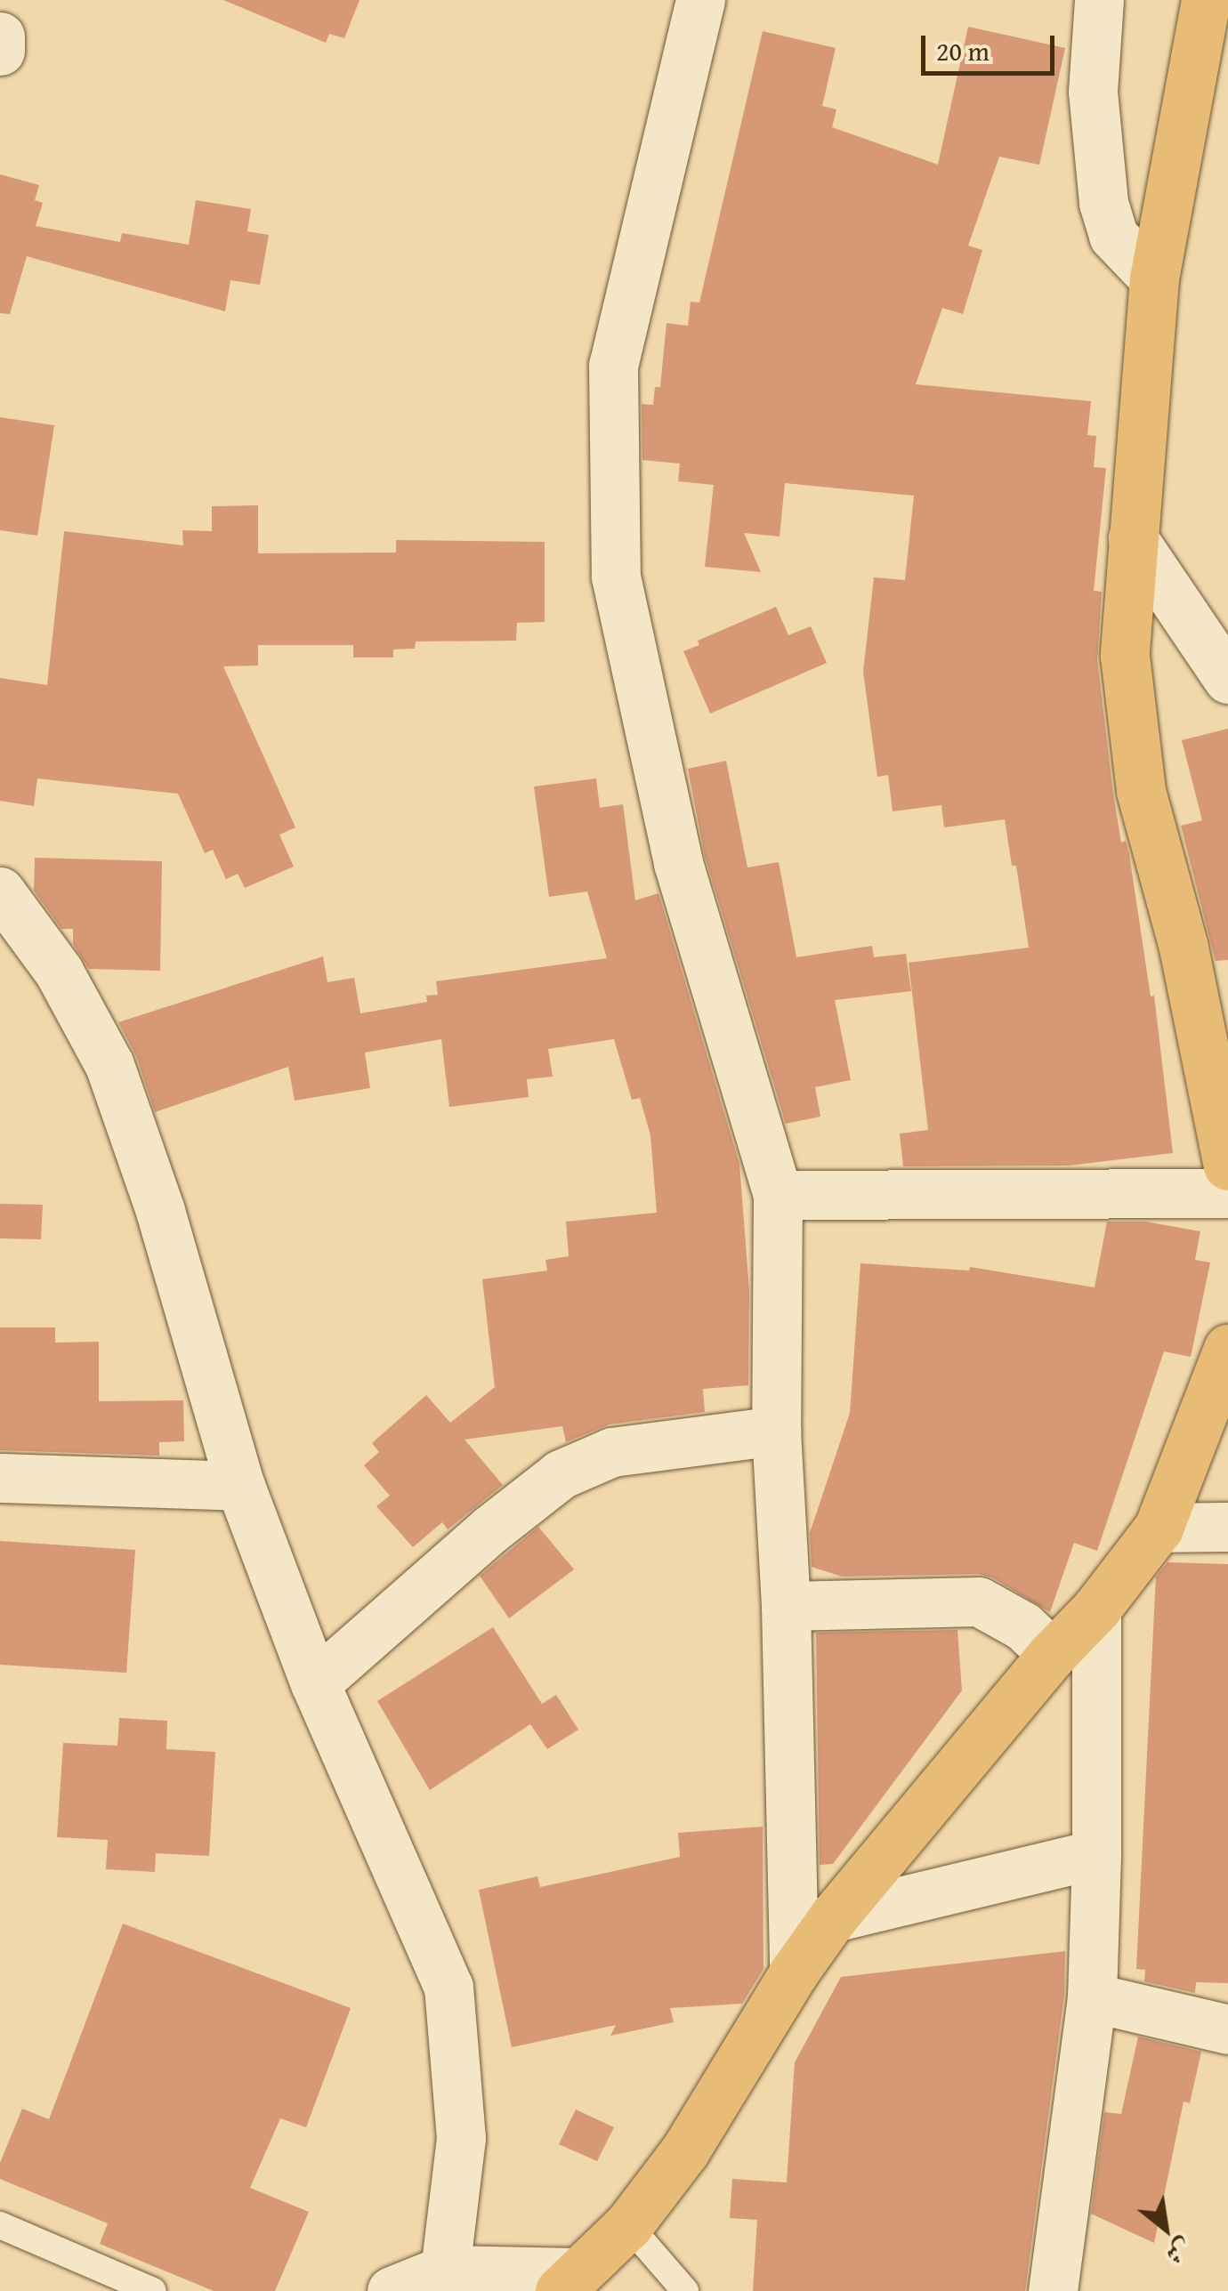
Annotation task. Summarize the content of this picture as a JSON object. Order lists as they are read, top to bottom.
{
  "scale_bar": "20 m",
  "north": "bottom right"
}
